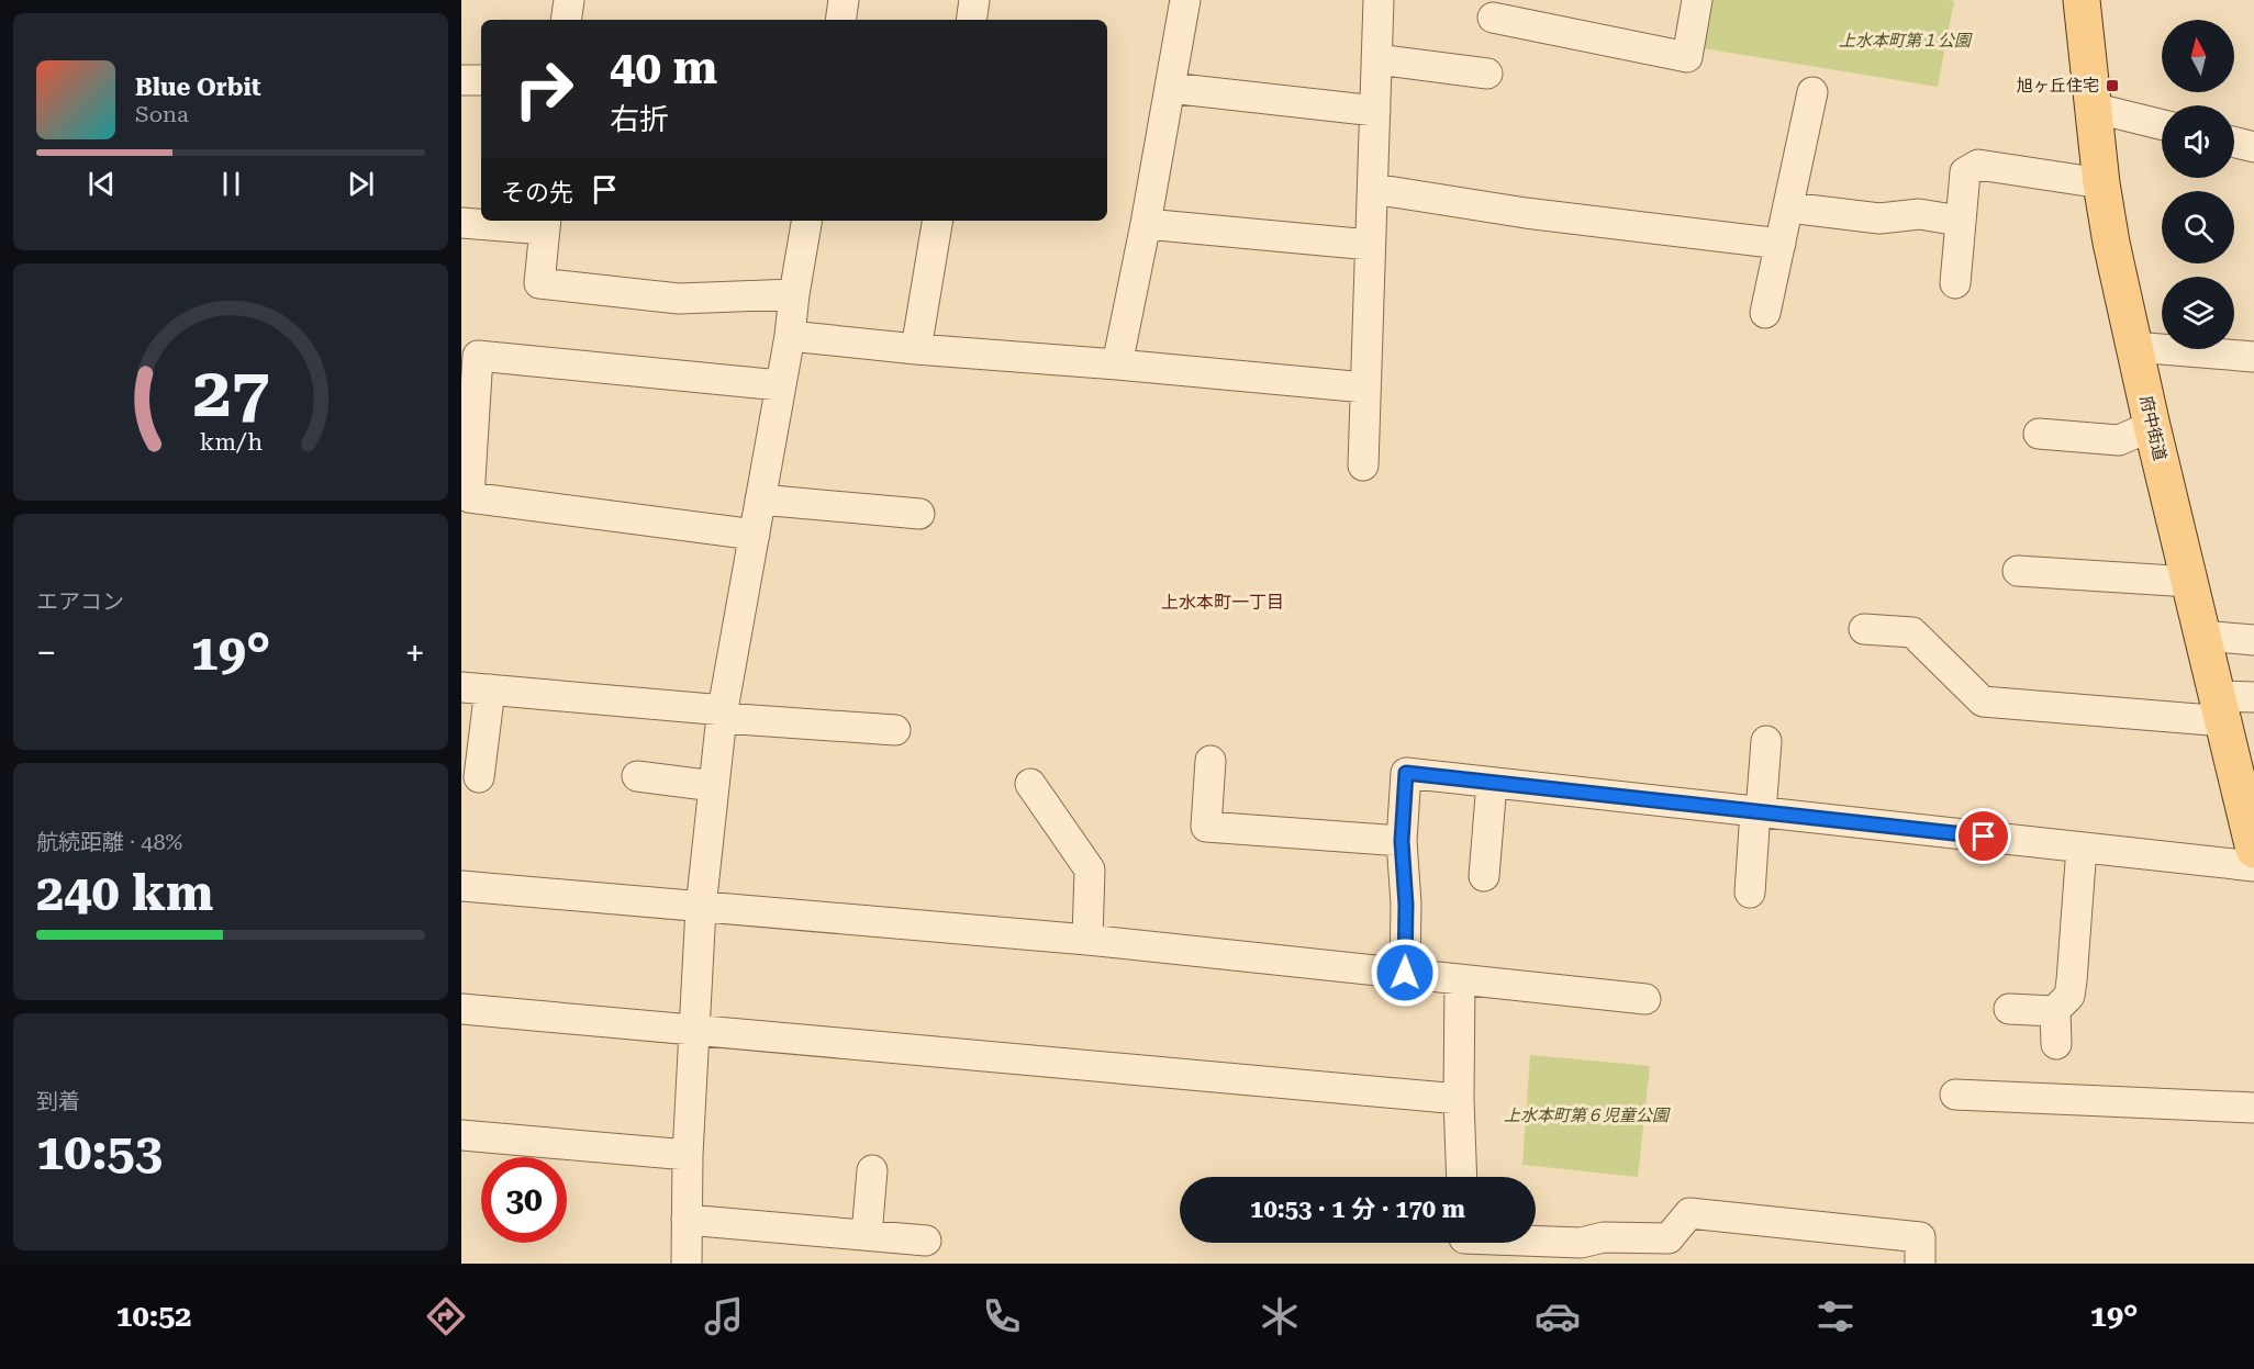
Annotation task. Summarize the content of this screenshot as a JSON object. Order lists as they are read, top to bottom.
{
  "streets": {
    "main road": ["府中街道"]
  },
  "districts": ["上水本町一丁目"],
  "parks": ["上水本町第１公園", "上水本町第６児童公園"],
  "places": {
    "transit": ["旭ヶ丘住宅"]
  },
  "north": "top",
  "page": {
    "turn": ["40 m", "右折"],
    "song": ["Blue Orbit", "Sona"],
    "then": "その先",
    "tile": [
      "エアコン",
      ["航続距離 · 48%", "240 km"],
      ["到着", "10:53"]
    ],
    "heat": ["−", "19°", "+"],
    "limit": "30",
    "trip": "10:53 · 1 分 · 170 m",
    "tabs": ["10:52", "19°"],
    "gauge": ["27", "km/h"]
  }
}
